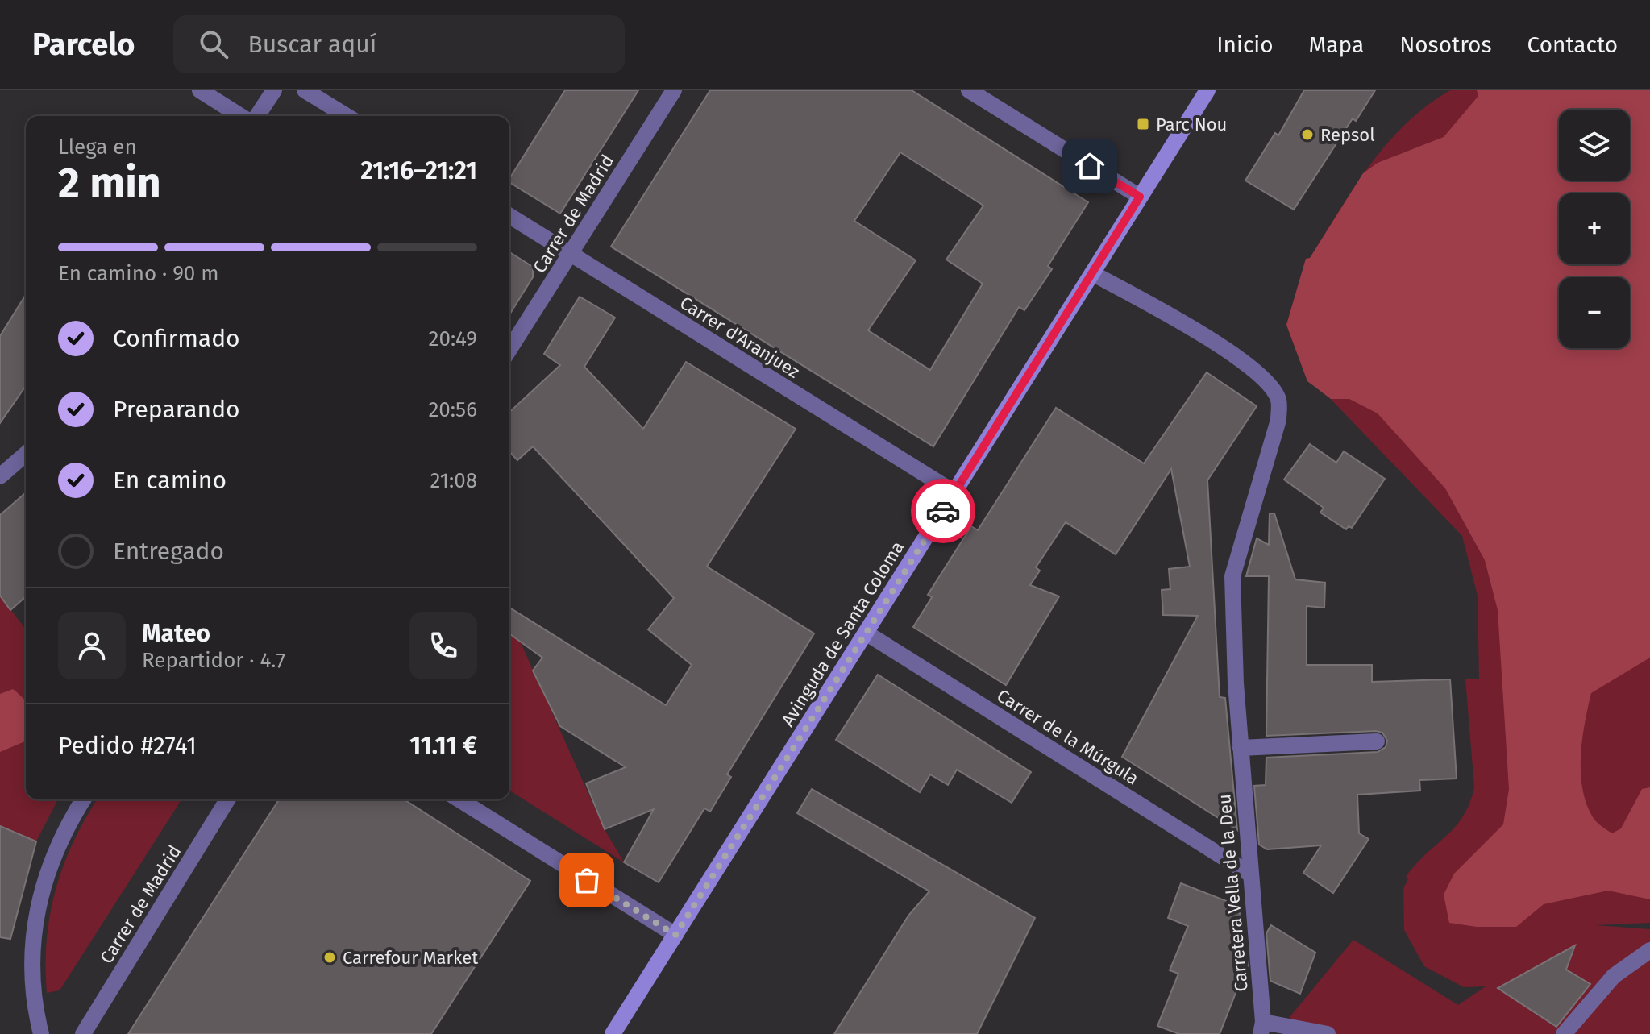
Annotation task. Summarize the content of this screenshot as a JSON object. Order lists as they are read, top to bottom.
{
  "streets": {
    "main road": ["Avinguda de Santa Coloma"],
    "street": [
      "Carrer de Madrid",
      "Carrer d'Aranjuez",
      "Carrer de la Múrgula",
      "Carretera Vella de la Deu"
    ]
  },
  "crossings": [
    ["Carrer de Madrid", "Carrer d'Aranjuez"],
    ["Carrer d'Aranjuez", "Avinguda de Santa Coloma"],
    ["Avinguda de Santa Coloma", "Carrer de la Múrgula"],
    ["Avinguda de Santa Coloma", "Carretera Vella de la Deu"],
    ["Carrer de la Múrgula", "Carretera Vella de la Deu"]
  ],
  "places": {
    "transit": ["Parc Nou"],
    "other": ["Repsol", "Carrefour Market"]
  },
  "page": {
    "header": "Parcelo",
    "search": "Buscar aquí",
    "nav": [
      "Inicio",
      "Mapa",
      "Nosotros",
      "Contacto"
    ],
    "map_buttons": ["+", "−"],
    "heading": ["2 min", "Llega en", "21:16–21:21"],
    "panel": [
      "Mateo",
      "Repartidor · 4.7",
      "Pedido #2741",
      "11.11 €"
    ],
    "bar": "En camino · 90 m",
    "list": [
      ["Confirmado", "20:49"],
      ["Preparando", "20:56"],
      ["En camino", "21:08"],
      "Entregado"
    ]
  }
}
